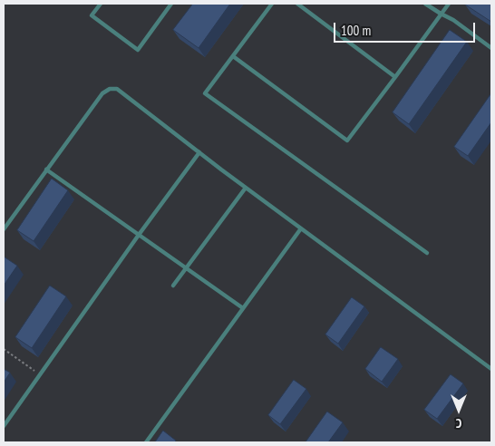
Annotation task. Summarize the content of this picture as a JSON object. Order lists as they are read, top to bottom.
{
  "scale_bar": "100 m",
  "north": "bottom"
}
